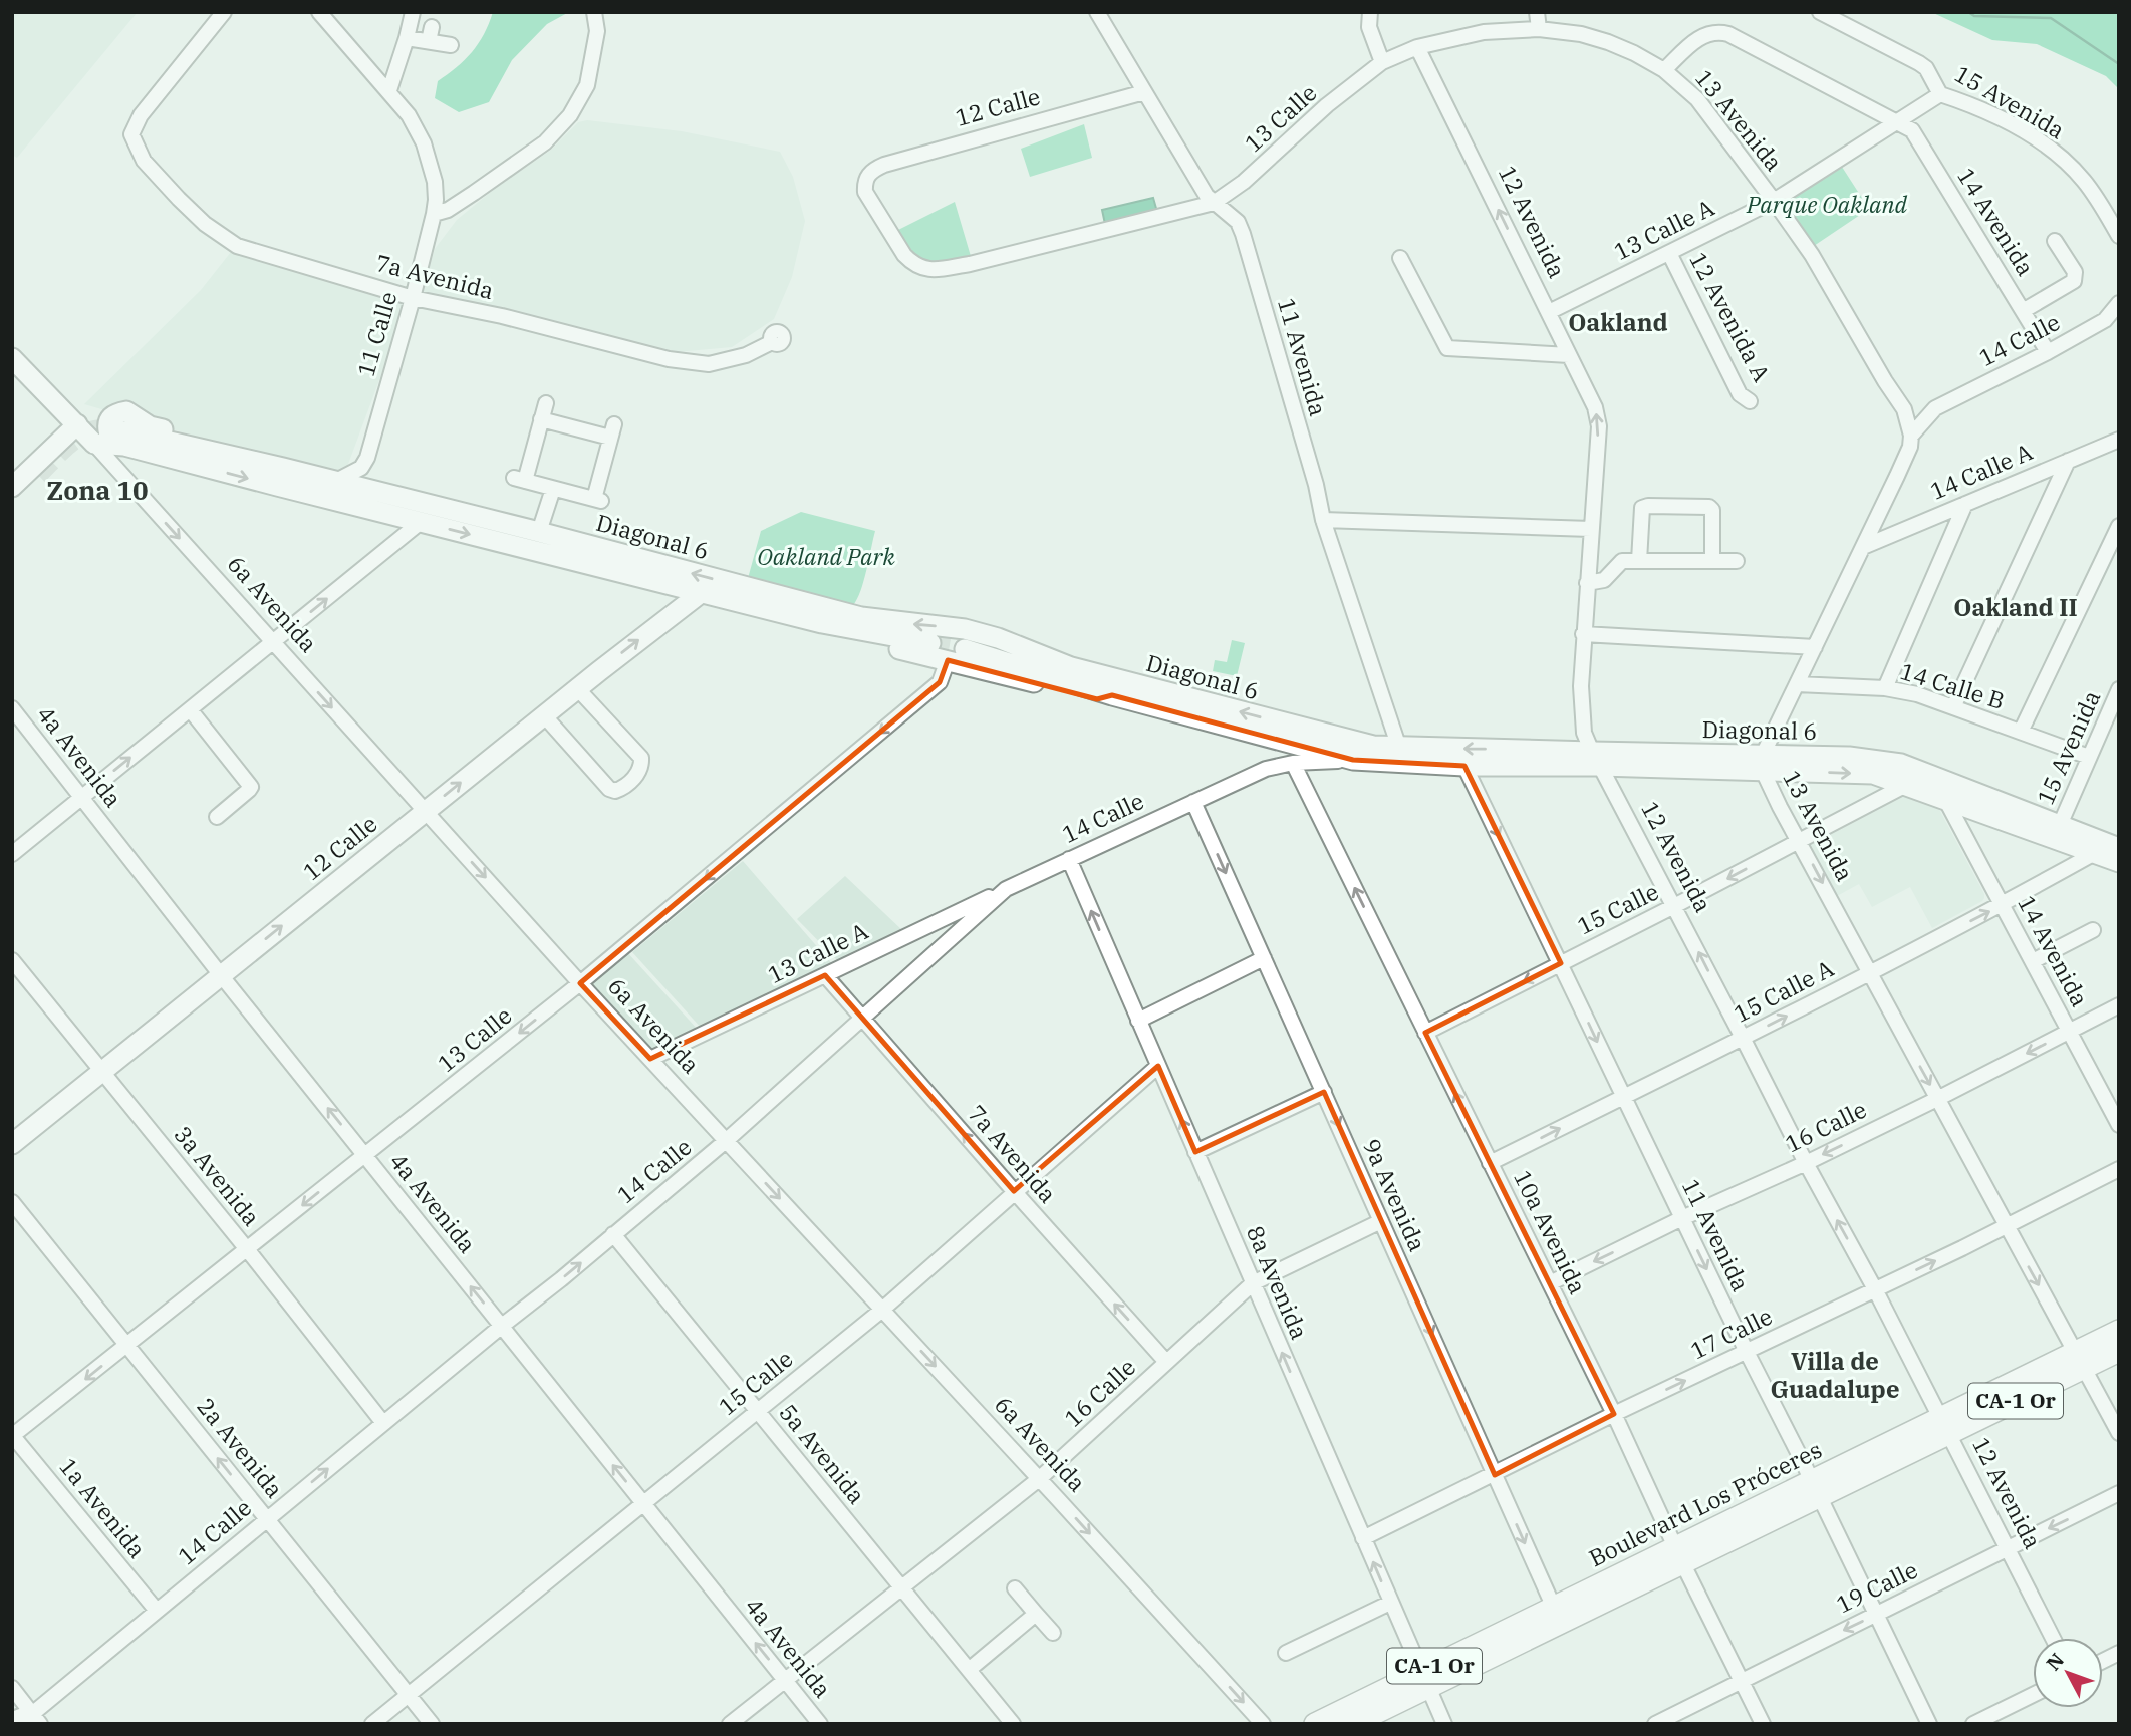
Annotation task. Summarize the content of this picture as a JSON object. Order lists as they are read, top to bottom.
{
  "streets": {
    "highway": ["CA-1 Or", "Boulevard Los Próceres"],
    "main road": ["12 Calle", "Diagonal 6", "6a Avenida"],
    "street": [
      "15 Avenida",
      "13 Calle",
      "13 Avenida",
      "12 Avenida",
      "14 Avenida",
      "13 Calle A",
      "7a Avenida",
      "12 Avenida A",
      "11 Calle",
      "14 Calle",
      "11 Avenida",
      "14 Calle A",
      "14 Calle B",
      "4a Avenida",
      "15 Calle",
      "15 Calle A",
      "16 Calle",
      "3a Avenida",
      "9a Avenida",
      "10a Avenida",
      "8a Avenida",
      "17 Calle",
      "2a Avenida",
      "5a Avenida",
      "1a Avenida",
      "19 Calle"
    ]
  },
  "crossings": [
    ["15 Avenida", "13 Calle A"],
    ["15 Avenida", "Diagonal 6"],
    ["15 Avenida", "14 Calle B"],
    ["12 Calle", "13 Calle"],
    ["12 Calle", "11 Avenida"],
    ["12 Calle", "Diagonal 6"],
    ["12 Calle", "6a Avenida"],
    ["12 Calle", "4a Avenida"],
    ["12 Calle", "3a Avenida"],
    ["13 Calle", "13 Avenida"],
    ["13 Calle", "12 Avenida"],
    ["13 Calle", "14 Avenida"],
    ["13 Calle", "11 Avenida"],
    ["13 Calle", "Diagonal 6"],
    ["13 Calle", "6a Avenida"],
    ["13 Calle", "4a Avenida"],
    ["13 Calle", "3a Avenida"],
    ["13 Calle", "2a Avenida"],
    ["13 Calle", "1a Avenida"],
    ["13 Avenida", "14 Avenida"],
    ["13 Avenida", "13 Calle A"],
    ["13 Avenida", "14 Calle"],
    ["13 Avenida", "14 Calle A"],
    ["13 Avenida", "Diagonal 6"],
    ["13 Avenida", "14 Calle B"],
    ["13 Avenida", "15 Calle"],
    ["13 Avenida", "15 Calle A"],
    ["13 Avenida", "16 Calle"],
    ["13 Avenida", "17 Calle"],
    ["13 Avenida", "Boulevard Los Próceres"],
    ["12 Avenida", "13 Calle A"],
    ["12 Avenida", "Diagonal 6"],
    ["12 Avenida", "15 Calle"],
    ["12 Avenida", "15 Calle A"],
    ["12 Avenida", "16 Calle"],
    ["12 Avenida", "17 Calle"],
    ["12 Avenida", "Boulevard Los Próceres"],
    ["12 Avenida", "19 Calle"],
    ["14 Avenida", "13 Calle A"],
    ["14 Avenida", "14 Calle"],
    ["14 Avenida", "Diagonal 6"],
    ["14 Avenida", "15 Calle A"],
    ["14 Avenida", "16 Calle"],
    ["13 Calle A", "7a Avenida"],
    ["13 Calle A", "12 Avenida A"],
    ["13 Calle A", "14 Calle"],
    ["13 Calle A", "6a Avenida"],
    ["7a Avenida", "11 Calle"],
    ["7a Avenida", "14 Calle"],
    ["7a Avenida", "15 Calle"],
    ["7a Avenida", "16 Calle"],
    ["11 Calle", "Diagonal 6"],
    ["14 Calle", "Diagonal 6"],
    ["14 Calle", "6a Avenida"],
    ["14 Calle", "4a Avenida"],
    ["14 Calle", "3a Avenida"],
    ["14 Calle", "9a Avenida"],
    ["14 Calle", "10a Avenida"],
    ["14 Calle", "8a Avenida"],
    ["14 Calle", "2a Avenida"],
    ["14 Calle", "5a Avenida"],
    ["14 Calle", "1a Avenida"],
    ["11 Avenida", "Diagonal 6"],
    ["11 Avenida", "15 Calle"],
    ["11 Avenida", "15 Calle A"],
    ["11 Avenida", "16 Calle"],
    ["11 Avenida", "17 Calle"],
    ["11 Avenida", "Boulevard Los Próceres"],
    ["11 Avenida", "19 Calle"],
    ["Diagonal 6", "6a Avenida"],
    ["Diagonal 6", "15 Calle"],
    ["Diagonal 6", "15 Calle A"],
    ["6a Avenida", "15 Calle"],
    ["6a Avenida", "16 Calle"],
    ["4a Avenida", "15 Calle"],
    ["4a Avenida", "16 Calle"],
    ["15 Calle", "10a Avenida"],
    ["15 Calle", "8a Avenida"],
    ["15 Calle", "2a Avenida"],
    ["15 Calle", "5a Avenida"],
    ["15 Calle A", "10a Avenida"],
    ["16 Calle", "9a Avenida"],
    ["16 Calle", "10a Avenida"],
    ["16 Calle", "8a Avenida"],
    ["16 Calle", "5a Avenida"],
    ["9a Avenida", "17 Calle"],
    ["9a Avenida", "Boulevard Los Próceres"],
    ["10a Avenida", "17 Calle"],
    ["10a Avenida", "Boulevard Los Próceres"],
    ["10a Avenida", "19 Calle"],
    ["8a Avenida", "17 Calle"],
    ["8a Avenida", "Boulevard Los Próceres"]
  ],
  "one_way": [
    "12 Calle",
    "13 Calle",
    "12 Avenida",
    "6a Avenida",
    "4a Avenida",
    "15 Calle A",
    "9a Avenida",
    "10a Avenida",
    "8a Avenida",
    "19 Calle"
  ],
  "districts": [
    "Oakland",
    "Zona 10",
    "Oakland II",
    "Villa de Guadalupe"
  ],
  "parks": ["Parque Oakland", "Oakland Park"],
  "north": "top left"
}
